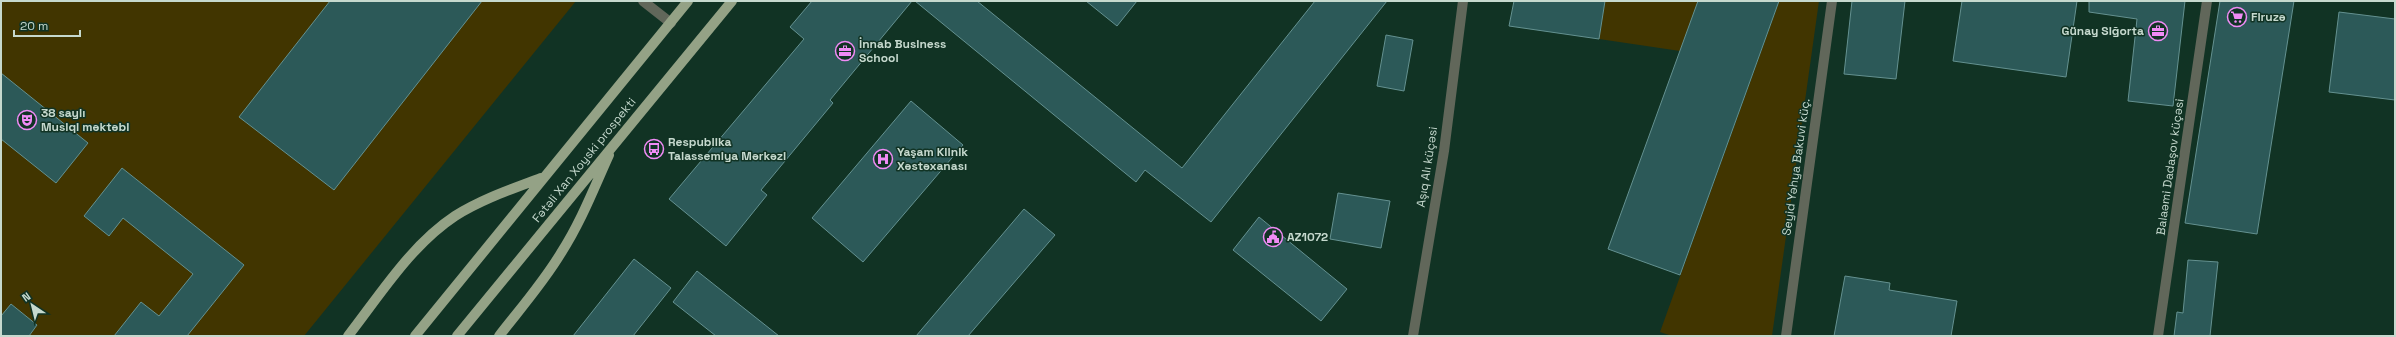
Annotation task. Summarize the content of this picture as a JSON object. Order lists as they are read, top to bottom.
{
  "streets": {
    "main road": ["Fətəli Xan Xoyski prospekti"],
    "street": ["Aşıq Alı küçəsi", "Seyid Yəhya Bakuvi küç.", "Balaəmi Dadaşov küçəsi"]
  },
  "places": {
    "supermarket": ["Firuzə"],
    "office": ["Günay Siğorta", "İnnab Business School"],
    "theatre": ["38 saylı Musiqi məktəbi"],
    "bus stop": ["Respublika Talassemiya Mərkəzi"],
    "hospital": ["Yaşam Klinik Xəstəxanası"],
    "public building": ["AZ1072"]
  },
  "scale_bar": "20 m",
  "north": "top left"
}
